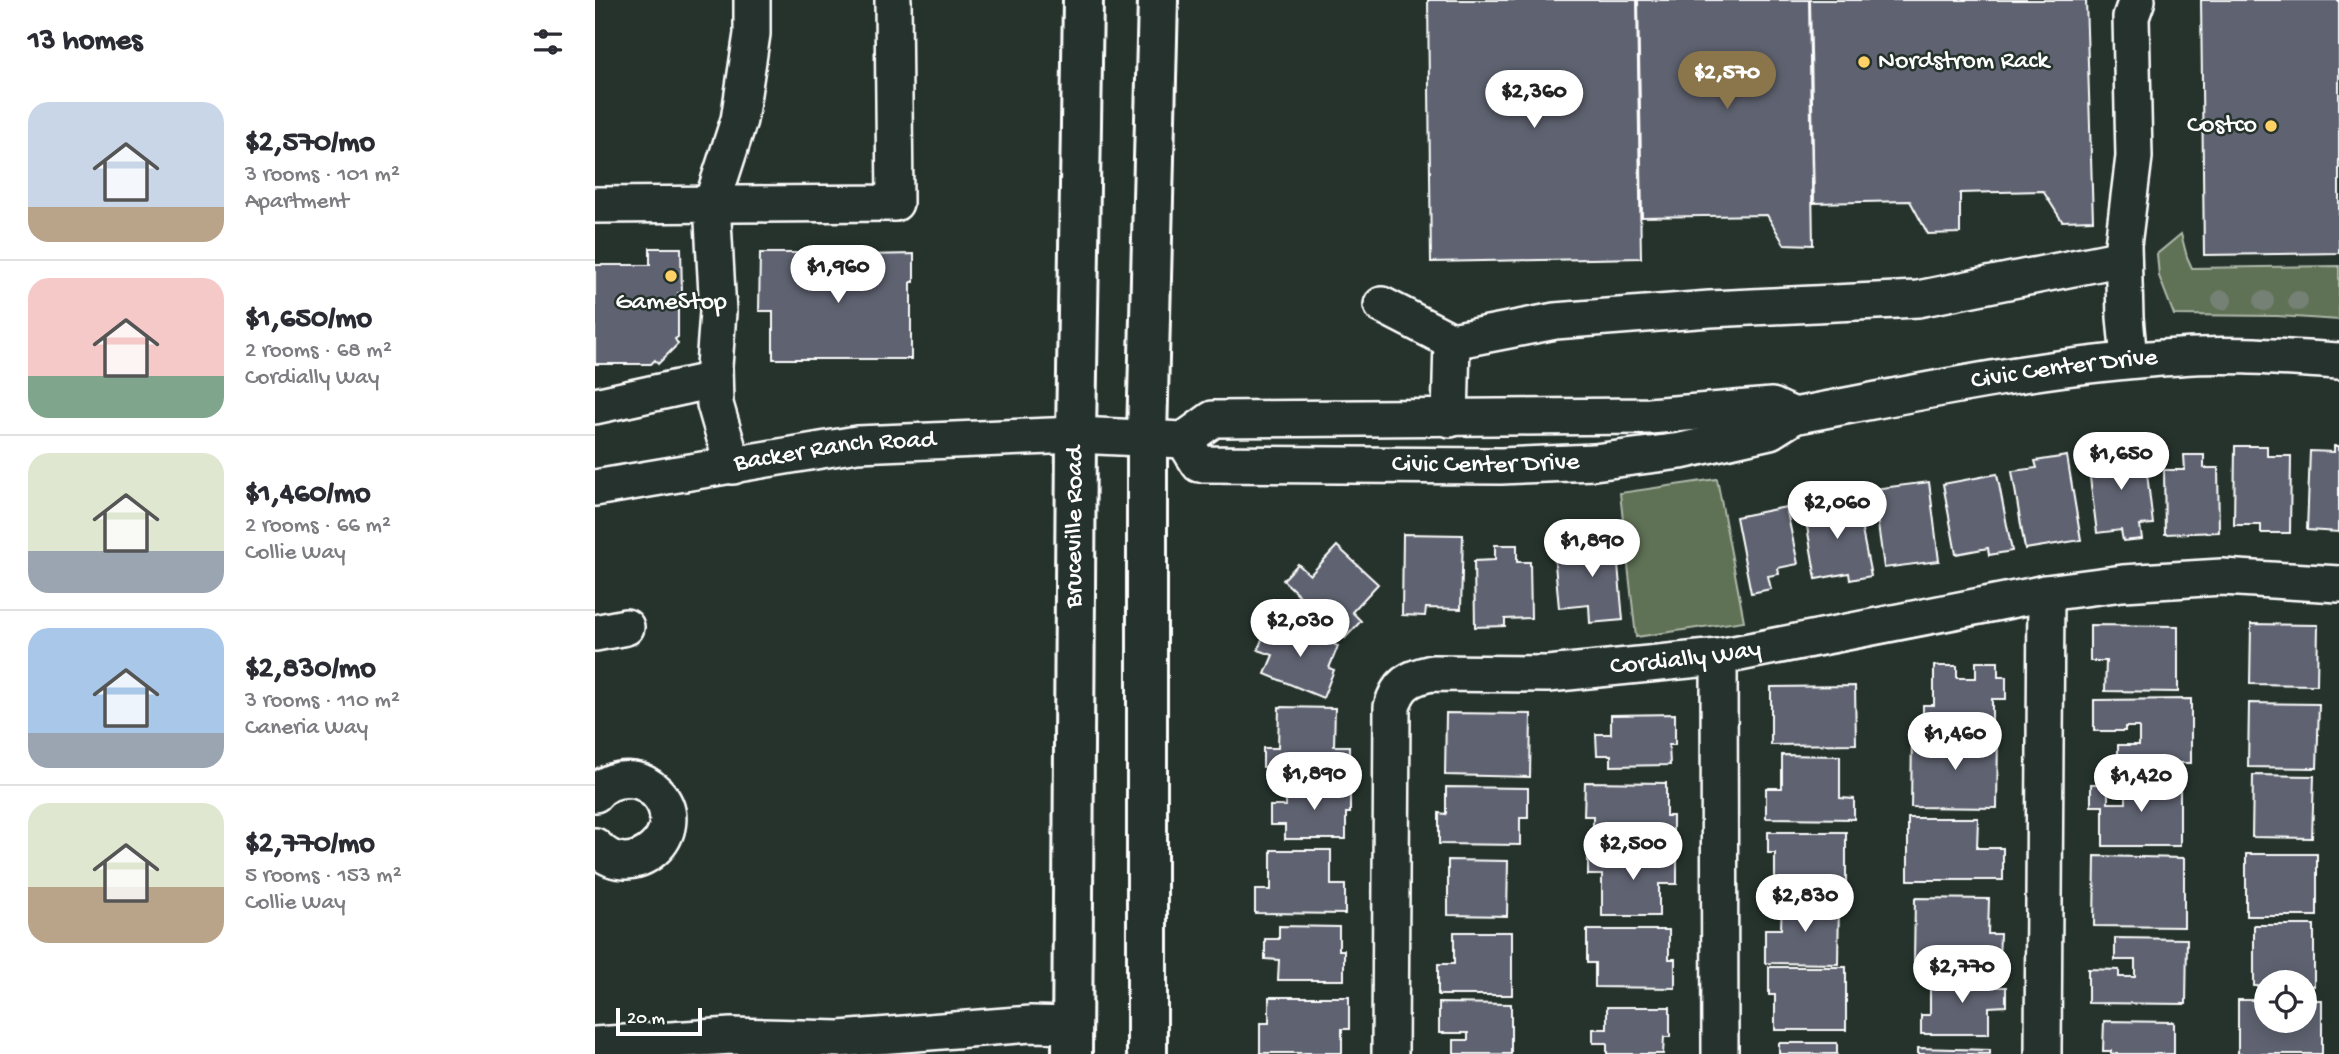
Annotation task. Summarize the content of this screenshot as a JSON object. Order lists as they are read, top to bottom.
{
  "streets": {
    "main road": ["Bruceville Road"],
    "street": ["Civic Center Drive", "Backer Ranch Road", "Cordially Way"]
  },
  "crossings": [
    ["Backer Ranch Road", "Bruceville Road"]
  ],
  "places": ["Nordstrom Rack", "Costco", "GameStop"],
  "scale_bar": "20 m",
  "page": {
    "heading": "13 homes",
    "price": [
      "$2,570",
      "$2,360",
      "$1,960",
      "$1,650",
      "$2,060",
      "$1,890",
      "$2,030",
      "$1,460",
      "$1,890",
      "$1,420",
      "$2,500",
      "$2,830",
      "$2,770"
    ],
    "list": [
      {
        "name": "$2,570/mo",
        "note": "3 rooms · 101 m² · Apartment"
      },
      {
        "name": "$1,650/mo",
        "note": "2 rooms · 68 m² · Cordially Way"
      },
      {
        "name": "$1,460/mo",
        "note": "2 rooms · 66 m² · Collie Way"
      },
      {
        "name": "$2,830/mo",
        "note": "3 rooms · 110 m² · Caneria Way"
      },
      {
        "name": "$2,770/mo",
        "note": "5 rooms · 153 m² · Collie Way"
      }
    ],
    "scale": "20 m"
  }
}
